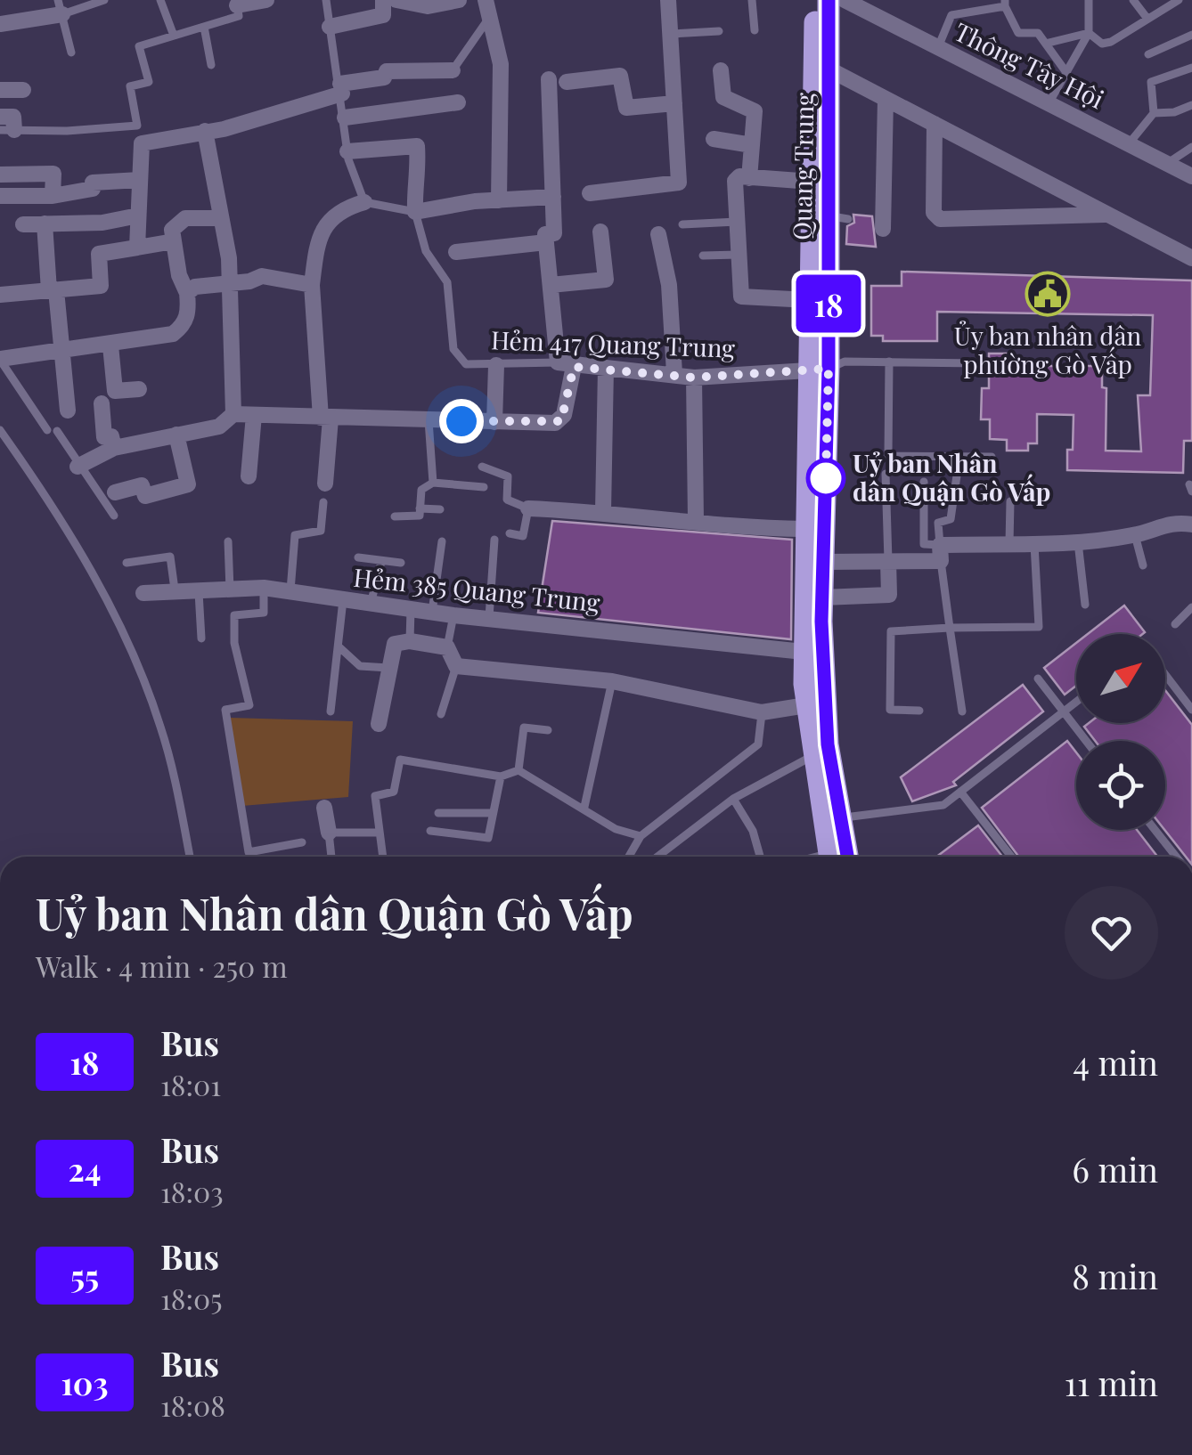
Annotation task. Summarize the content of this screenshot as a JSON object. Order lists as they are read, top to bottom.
{
  "streets": {
    "main road": ["Quang Trung"],
    "street": ["Thông Tây Hội", "Hẻm 417 Quang Trung", "Hẻm 385 Quang Trung"]
  },
  "crossings": [
    ["Quang Trung", "Hẻm 417 Quang Trung"],
    ["Quang Trung", "Hẻm 385 Quang Trung"]
  ],
  "places": {
    "public building": ["Ủy ban nhân dân phường Gò Vấp"],
    "other": ["Uỷ ban Nhân dân Quận Gò Vấp"]
  },
  "lines": ["bus line 18"],
  "north": "top right",
  "page": {
    "on_map": "18",
    "heading": ["Uỷ ban Nhân dân Quận Gò Vấp", "Walk · 4 min · 250 m"],
    "list": [
      {
        "mark": "18",
        "name": "Bus",
        "note": "18:01",
        "value": "4 min"
      },
      {
        "mark": "24",
        "name": "Bus",
        "note": "18:03",
        "value": "6 min"
      },
      {
        "mark": "55",
        "name": "Bus",
        "note": "18:05",
        "value": "8 min"
      },
      {
        "mark": "103",
        "name": "Bus",
        "note": "18:08",
        "value": "11 min"
      }
    ]
  }
}
